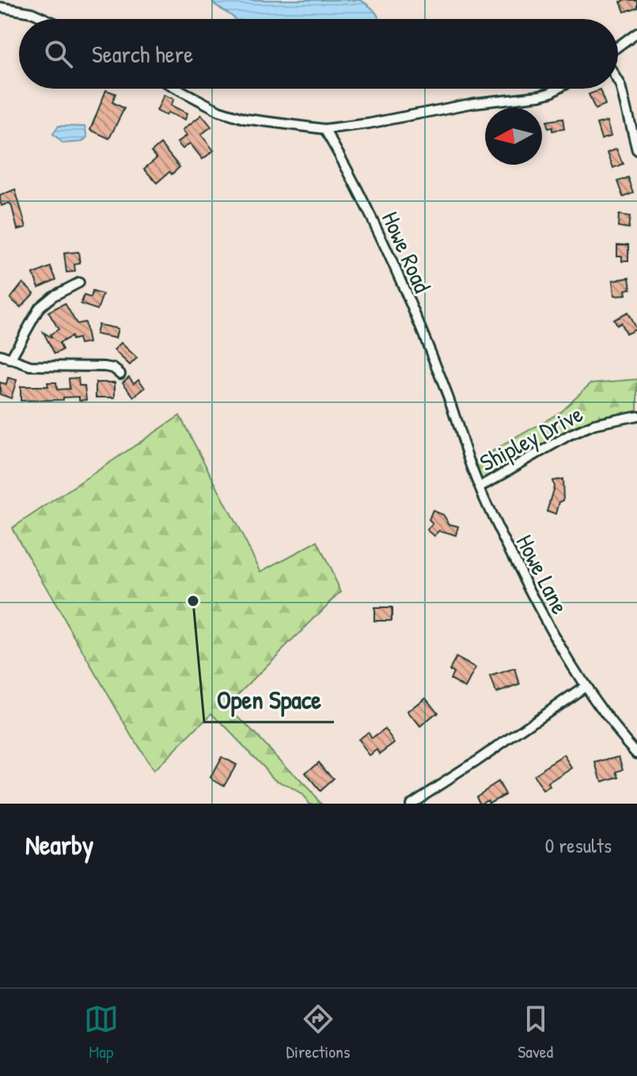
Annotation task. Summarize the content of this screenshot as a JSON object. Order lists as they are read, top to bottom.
{
  "streets": {
    "street": ["Howe Road", "Shipley Drive", "Howe Lane"]
  },
  "crossings": [
    ["Howe Road", "Howe Lane"],
    ["Shipley Drive", "Howe Lane"]
  ],
  "places": ["Open Space"],
  "north": "left",
  "page": {
    "search": "Search here",
    "heading": ["Nearby", "0 results"],
    "nav": ["Map", "Directions", "Saved"]
  }
}
